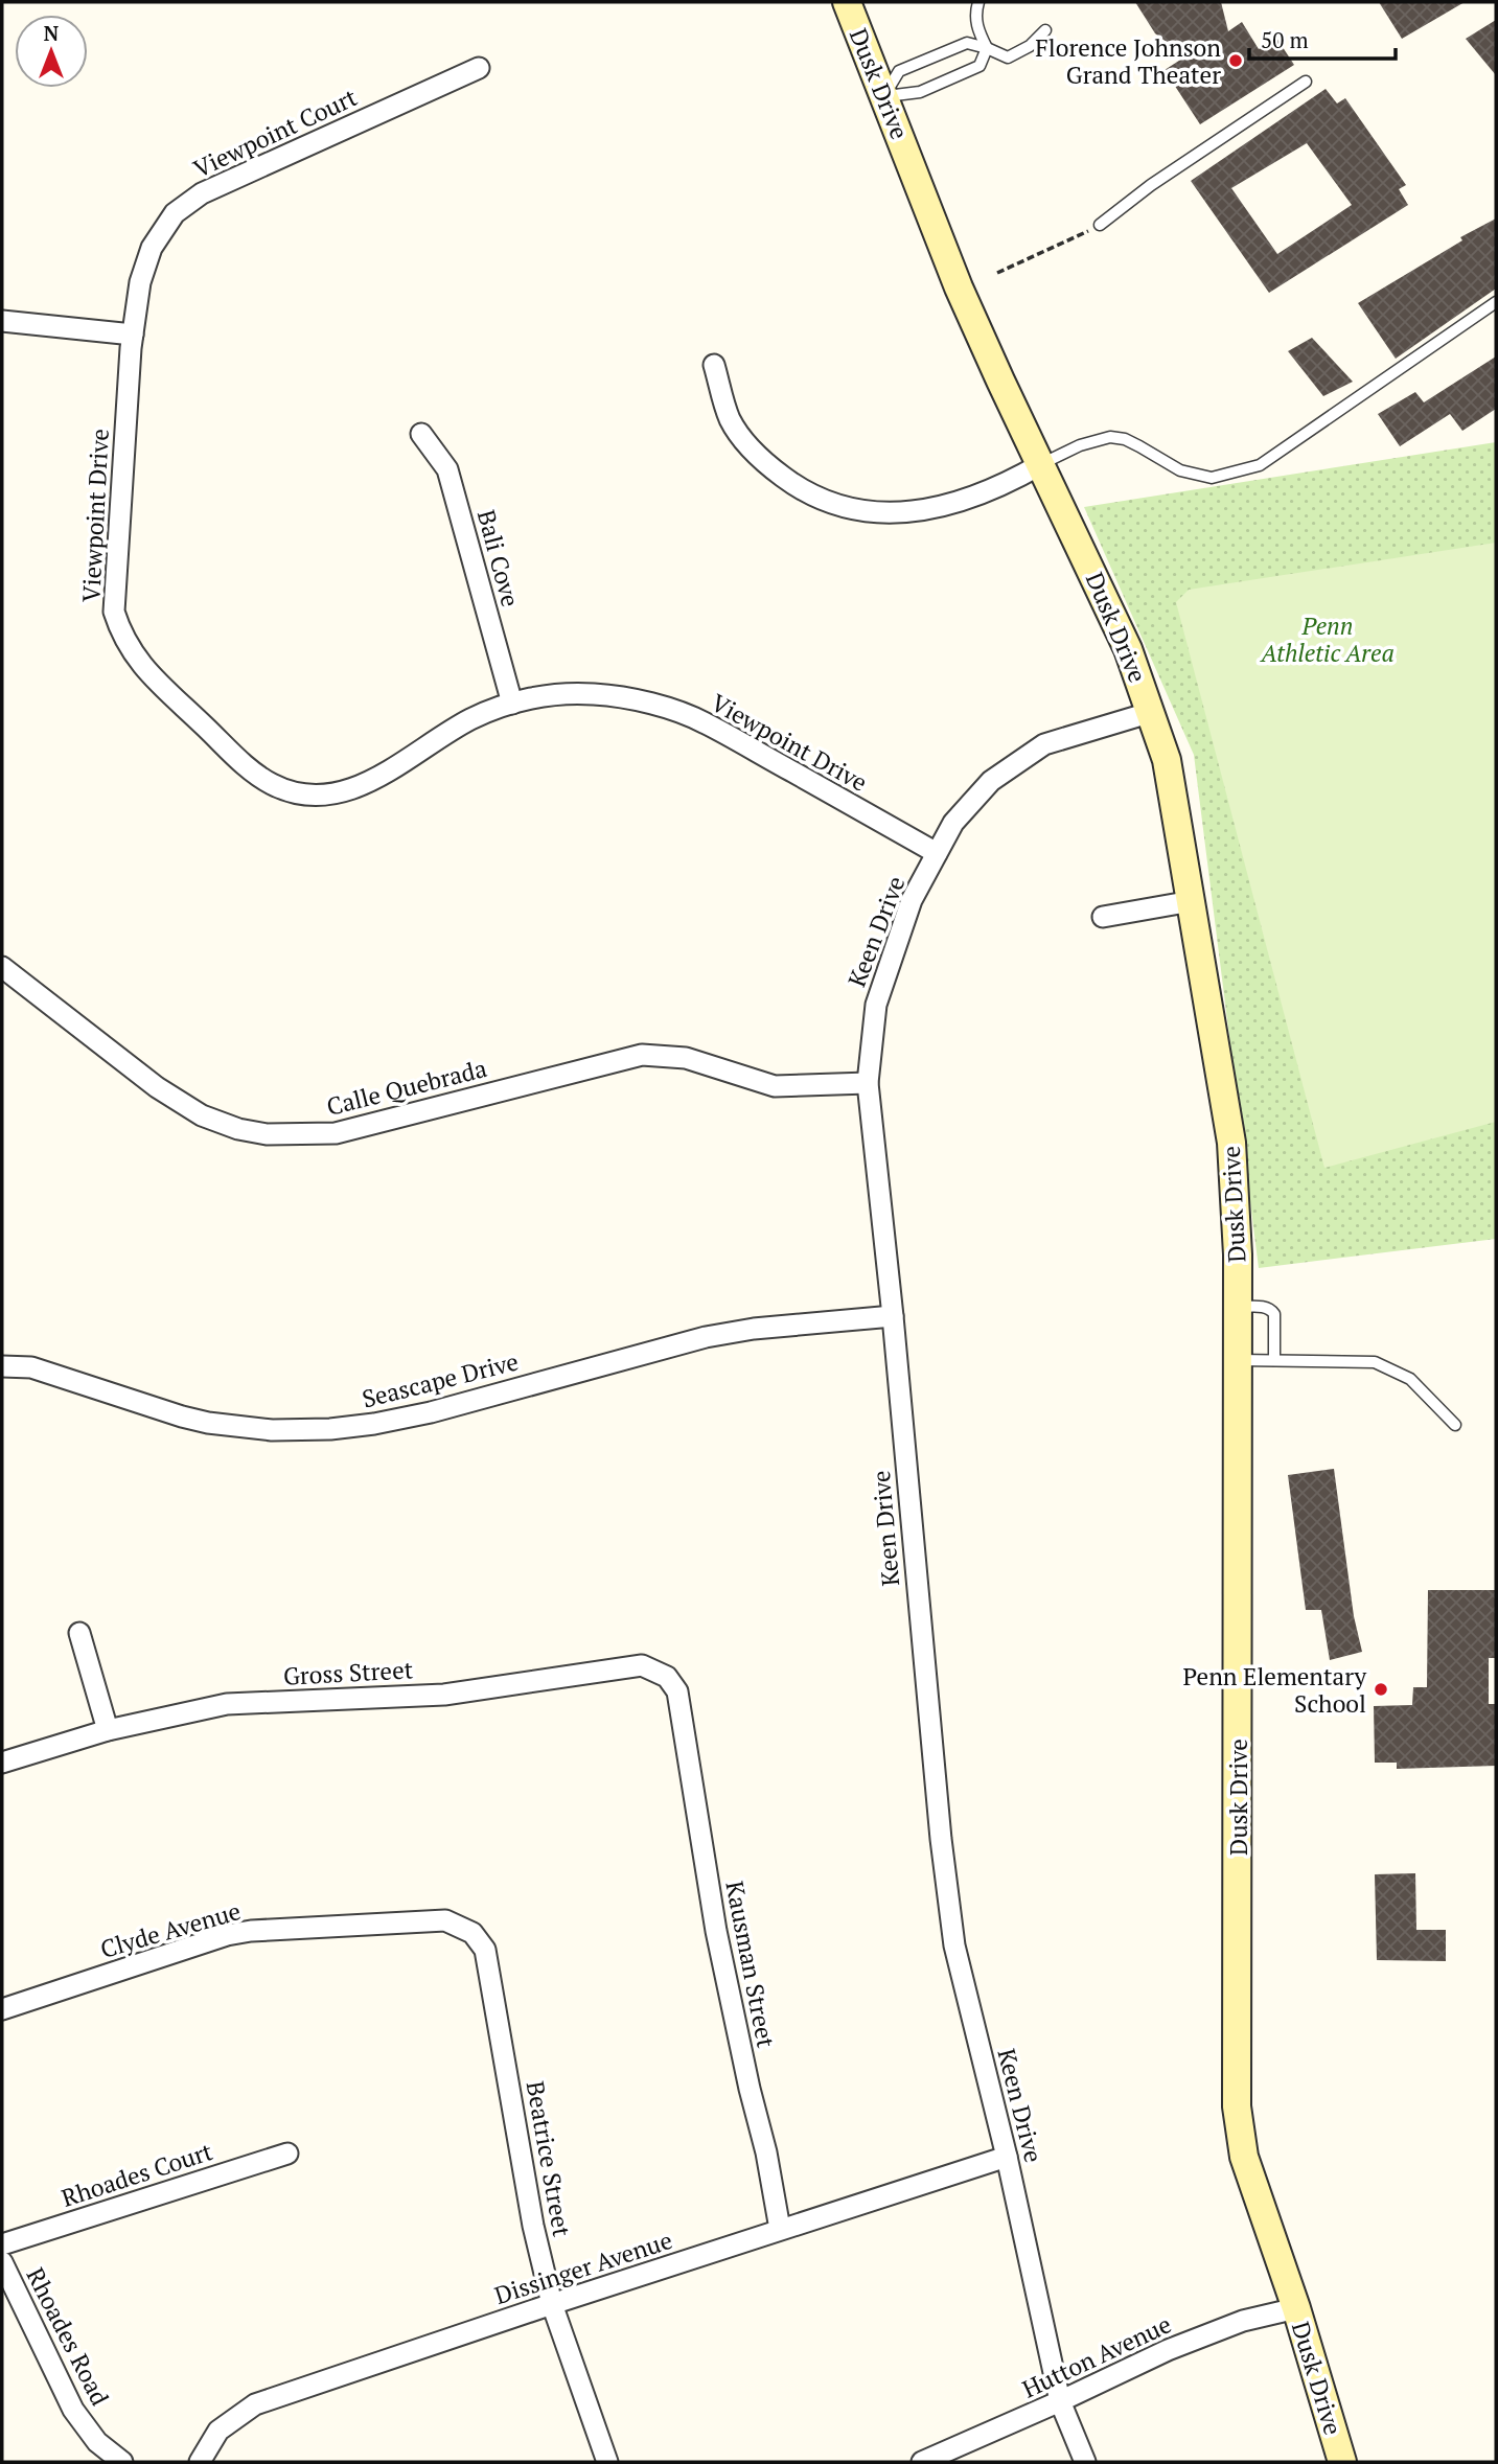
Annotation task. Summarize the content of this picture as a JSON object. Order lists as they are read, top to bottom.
{
  "streets": {
    "street": [
      "Dusk Drive",
      "Viewpoint Court",
      "Viewpoint Drive",
      "Bali Cove",
      "Keen Drive",
      "Calle Quebrada",
      "Seascape Drive",
      "Gross Street",
      "Clyde Avenue",
      "Kausman Street",
      "Beatrice Street",
      "Rhoades Court",
      "Dissinger Avenue",
      "Rhoades Road",
      "Hutton Avenue"
    ]
  },
  "crossings": [
    ["Dusk Drive", "Keen Drive"],
    ["Dusk Drive", "Hutton Avenue"],
    ["Viewpoint Court", "Viewpoint Drive"],
    ["Viewpoint Drive", "Bali Cove"],
    ["Viewpoint Drive", "Keen Drive"],
    ["Keen Drive", "Calle Quebrada"],
    ["Keen Drive", "Seascape Drive"],
    ["Keen Drive", "Dissinger Avenue"],
    ["Keen Drive", "Hutton Avenue"],
    ["Gross Street", "Kausman Street"],
    ["Clyde Avenue", "Beatrice Street"],
    ["Kausman Street", "Dissinger Avenue"],
    ["Beatrice Street", "Dissinger Avenue"]
  ],
  "parks": ["Penn Athletic Area"],
  "places": ["Florence Johnson Grand Theater", "Penn Elementary School"],
  "scale_bar": "50 m",
  "north": "top"
}
